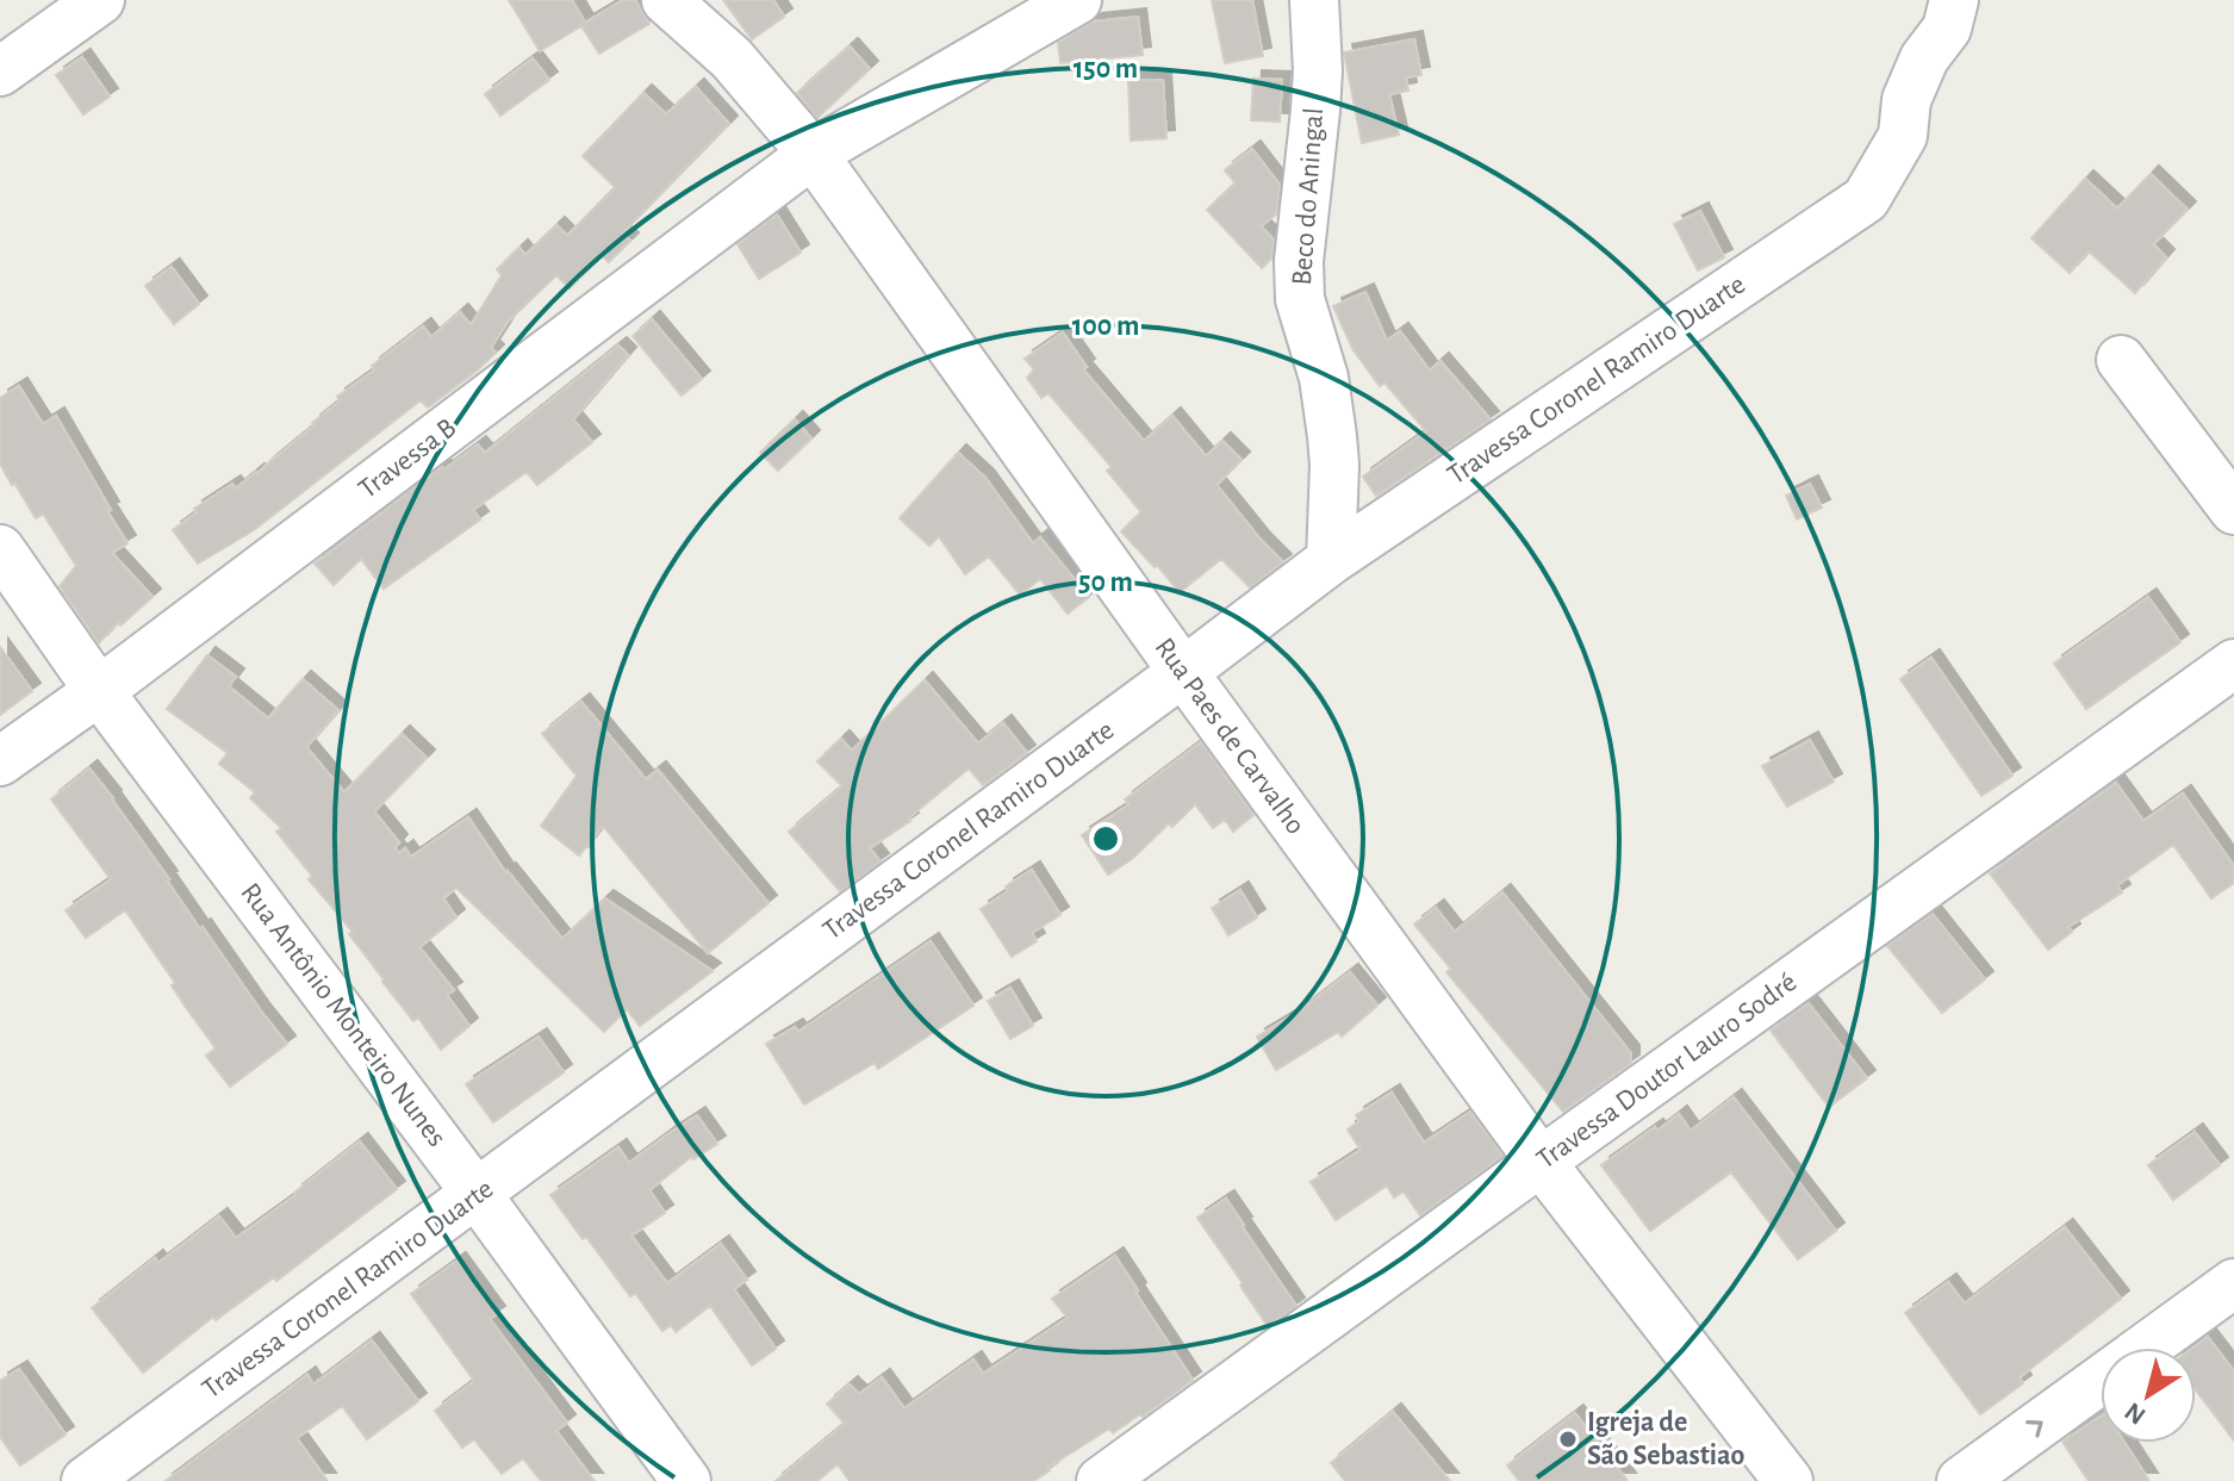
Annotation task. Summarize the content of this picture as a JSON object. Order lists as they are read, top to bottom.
{
  "streets": {
    "street": [
      "Beco do Aningal",
      "Travessa Coronel Ramiro Duarte",
      "Travessa B",
      "Rua Paes de Carvalho",
      "Rua Antônio Monteiro Nunes",
      "Travessa Doutor Lauro Sodré"
    ]
  },
  "crossings": [
    ["Beco do Aningal", "Travessa Coronel Ramiro Duarte"],
    ["Travessa Coronel Ramiro Duarte", "Rua Paes de Carvalho"],
    ["Travessa Coronel Ramiro Duarte", "Rua Antônio Monteiro Nunes"],
    ["Travessa B", "Rua Paes de Carvalho"],
    ["Travessa B", "Rua Antônio Monteiro Nunes"],
    ["Rua Paes de Carvalho", "Travessa Doutor Lauro Sodré"]
  ],
  "places": ["Igreja de São Sebastiao"],
  "north": "bottom left",
  "rings": ["150 m", "100 m", "50 m"]
}
